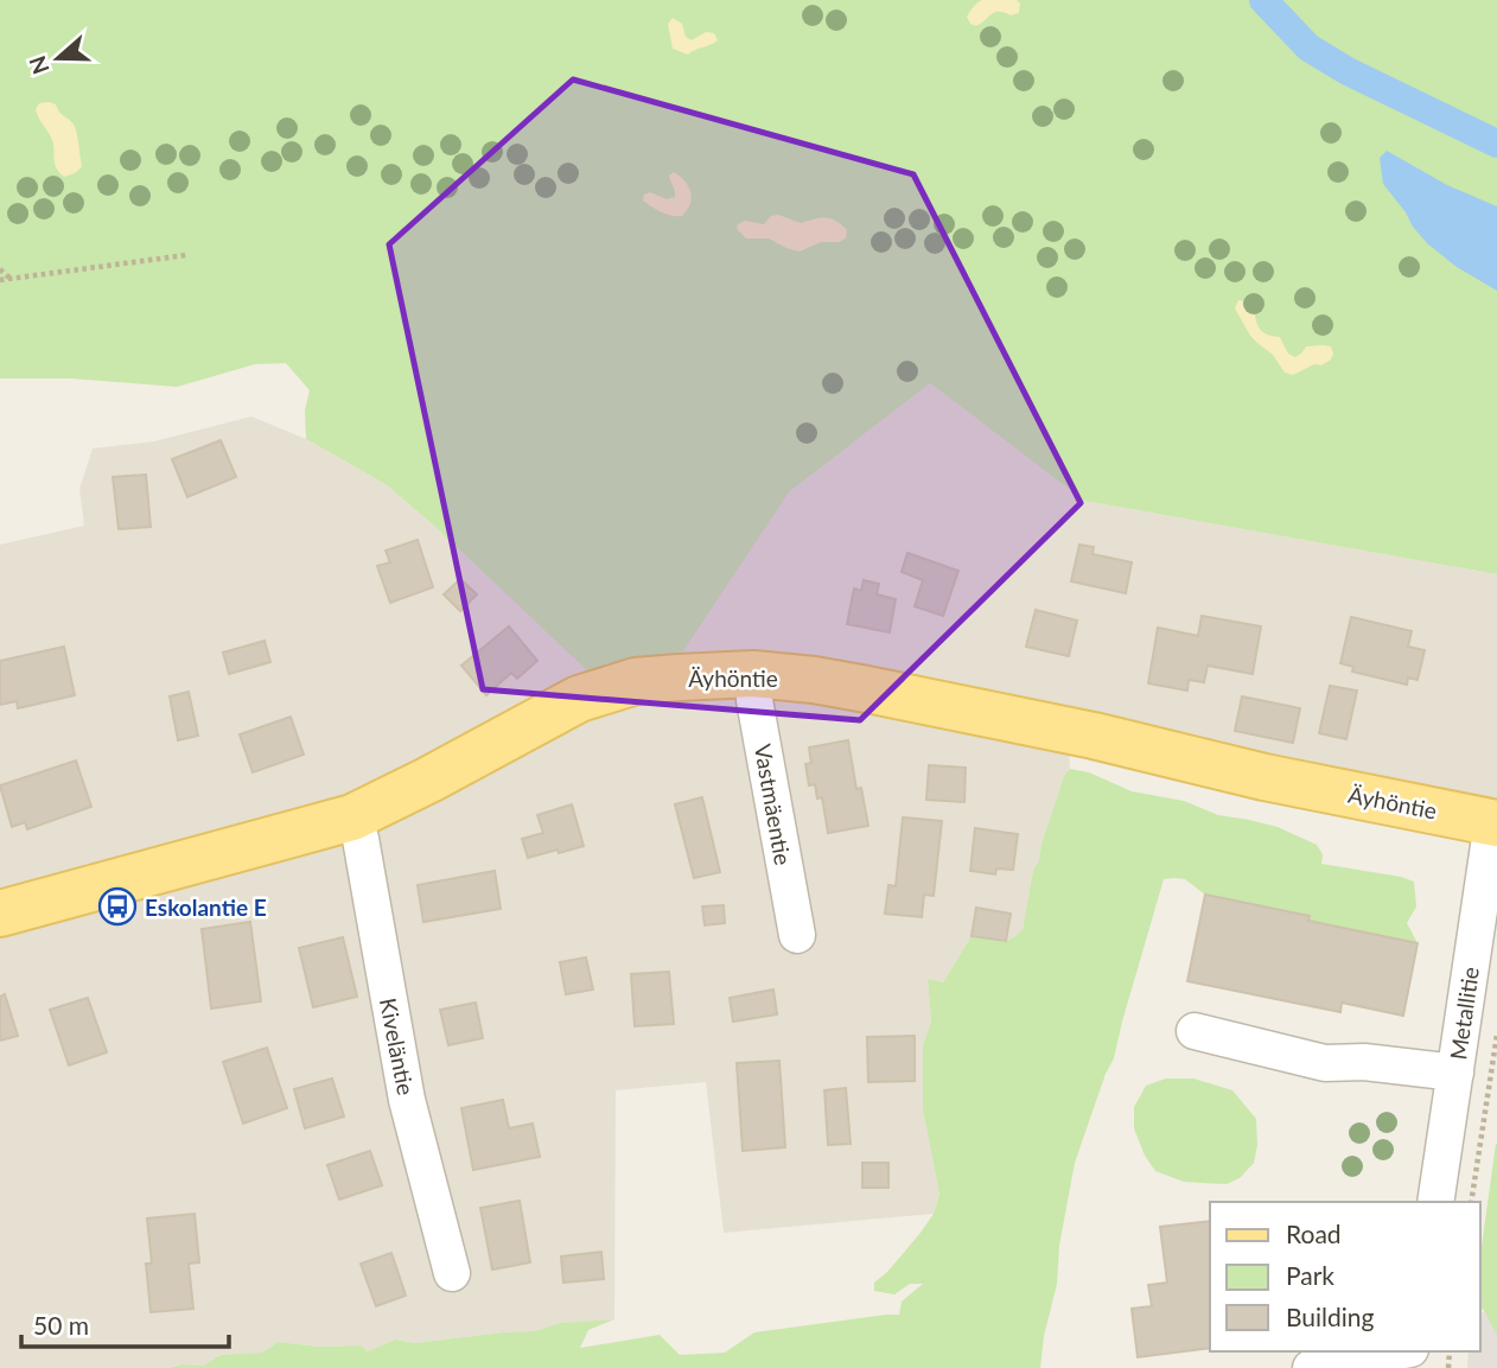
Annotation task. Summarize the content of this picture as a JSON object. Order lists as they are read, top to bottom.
{
  "streets": {
    "main road": ["Äyhöntie"],
    "street": ["Vastmäentie", "Metallitie", "Kiveläntie"]
  },
  "crossings": [
    ["Äyhöntie", "Vastmäentie"],
    ["Äyhöntie", "Metallitie"],
    ["Äyhöntie", "Kiveläntie"]
  ],
  "places": {
    "bus stop": ["Eskolantie E"]
  },
  "legend": ["Road", "Park", "Building"],
  "scale_bar": "50 m",
  "north": "left"
}
